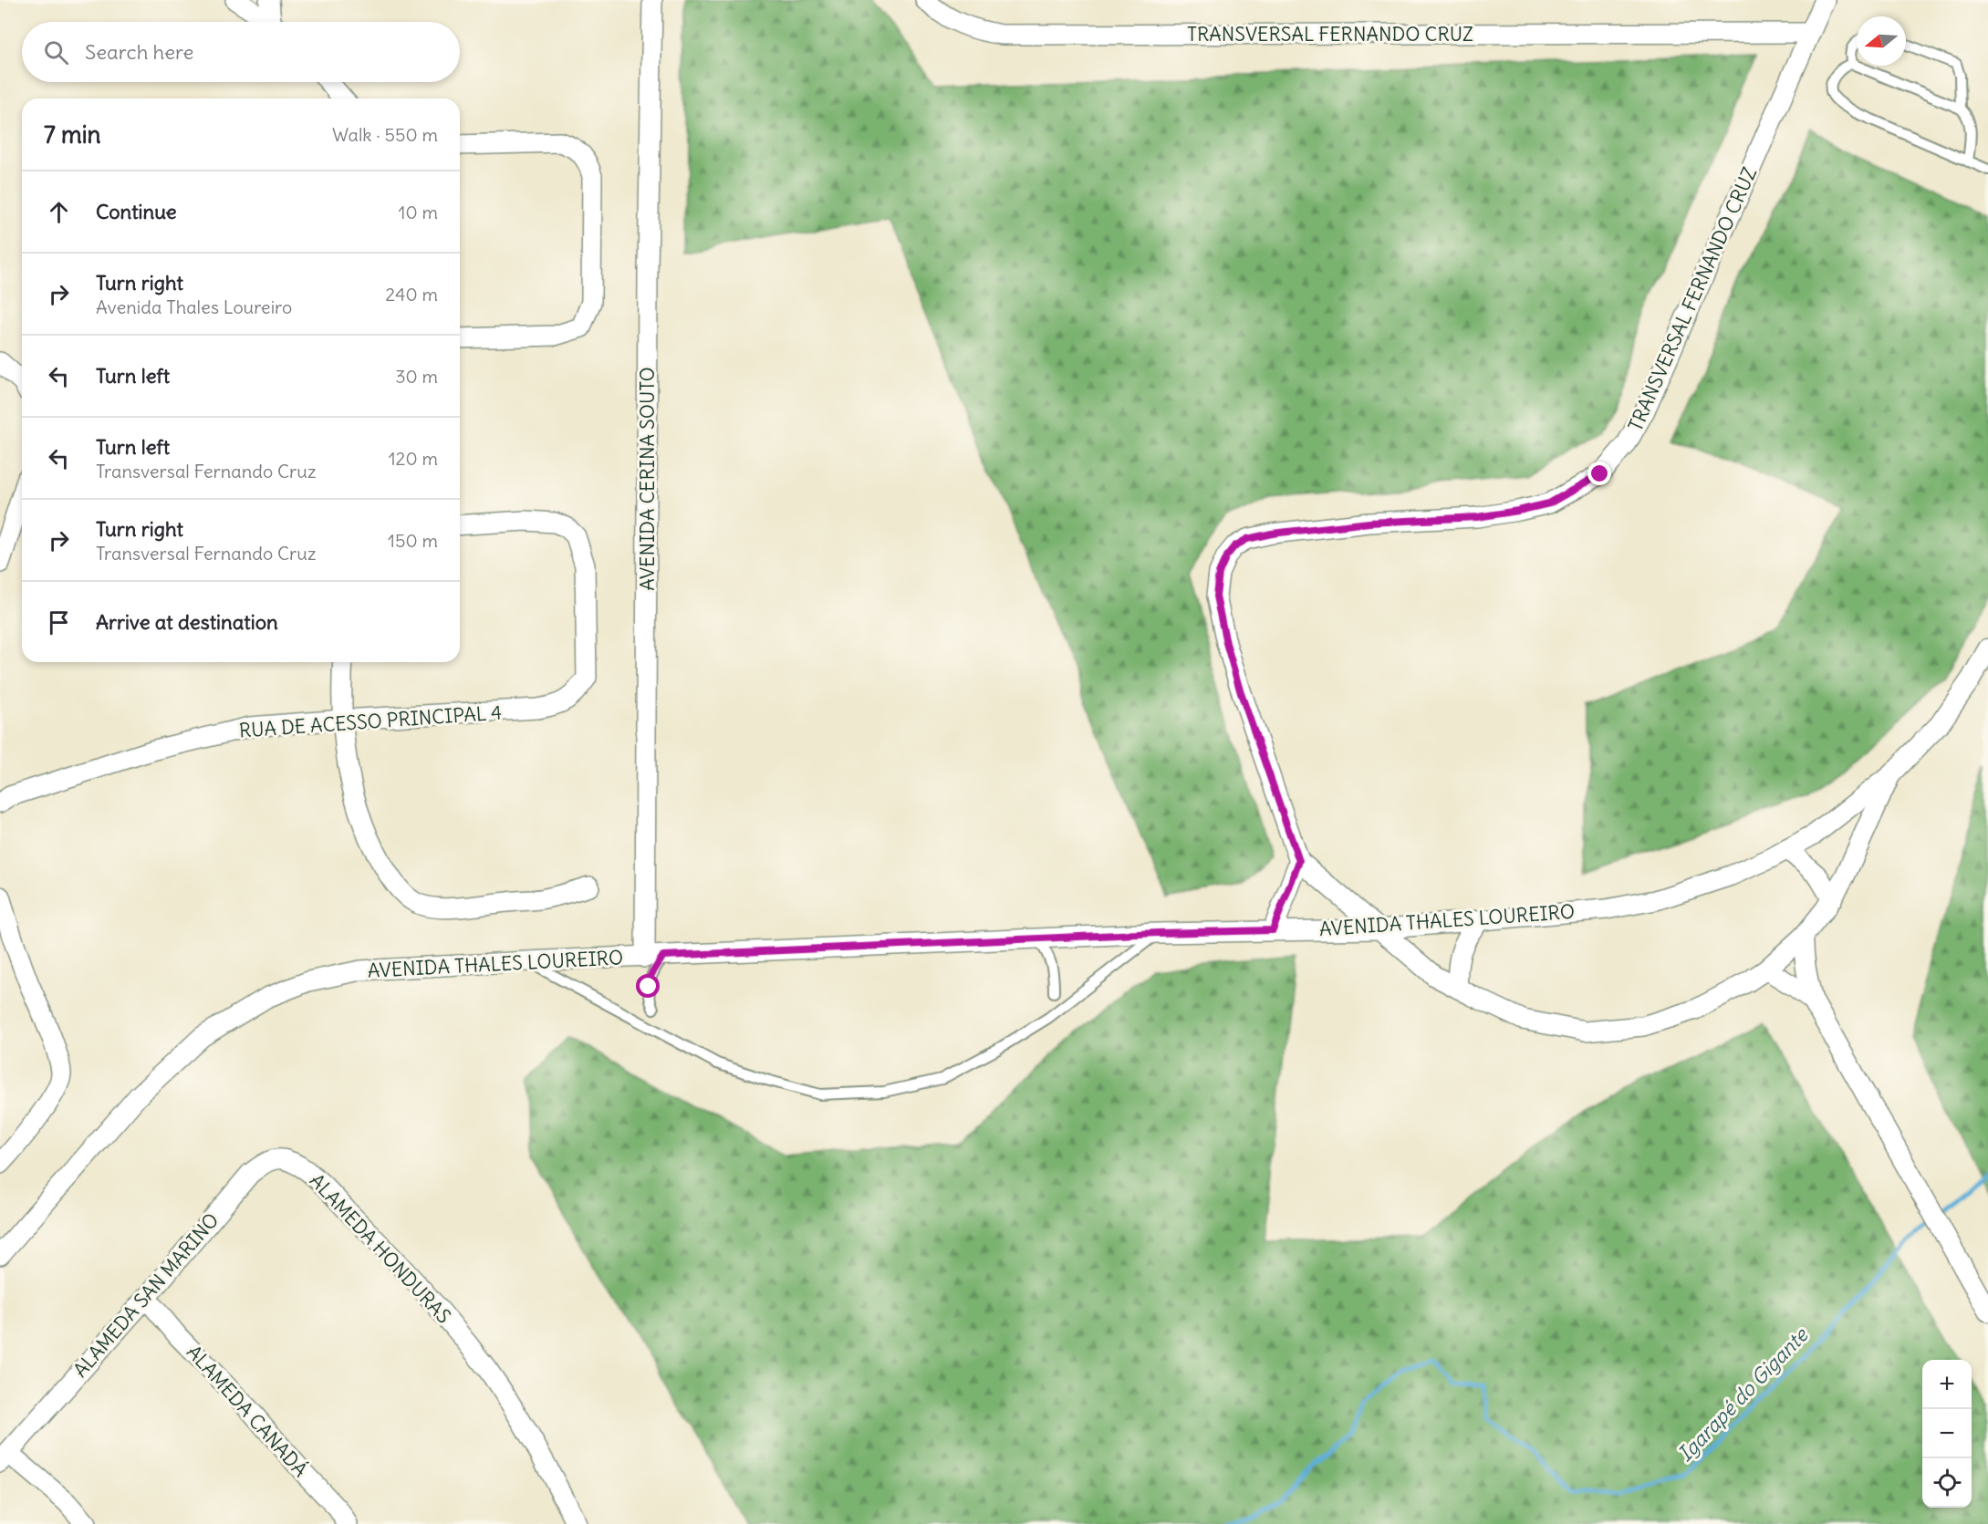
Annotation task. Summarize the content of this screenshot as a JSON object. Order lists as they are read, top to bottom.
{
  "streets": {
    "street": [
      "TRANSVERSAL FERNANDO CRUZ",
      "AVENIDA CERINA SOUTO",
      "RUA DE ACESSO PRINCIPAL 4",
      "AVENIDA THALES LOUREIRO",
      "ALAMEDA HONDURAS",
      "ALAMEDA SAN MARINO",
      "ALAMEDA CANADÁ"
    ]
  },
  "crossings": [
    ["TRANSVERSAL FERNANDO CRUZ", "AVENIDA THALES LOUREIRO"],
    ["AVENIDA CERINA SOUTO", "AVENIDA THALES LOUREIRO"],
    ["ALAMEDA HONDURAS", "ALAMEDA SAN MARINO"],
    ["ALAMEDA SAN MARINO", "ALAMEDA CANADÁ"]
  ],
  "water": ["Igarapé do Gigante"],
  "north": "left",
  "page": {
    "search": "Search here",
    "heading": ["7 min", "Walk · 550 m"],
    "list": [
      ["Continue", "10 m"],
      ["Turn right", "Avenida Thales Loureiro", "240 m"],
      ["Turn left", "30 m"],
      ["Turn left", "Transversal Fernando Cruz", "120 m"],
      ["Turn right", "Transversal Fernando Cruz", "150 m"],
      "Arrive at destination"
    ],
    "map_buttons": ["+", "−"]
  }
}
